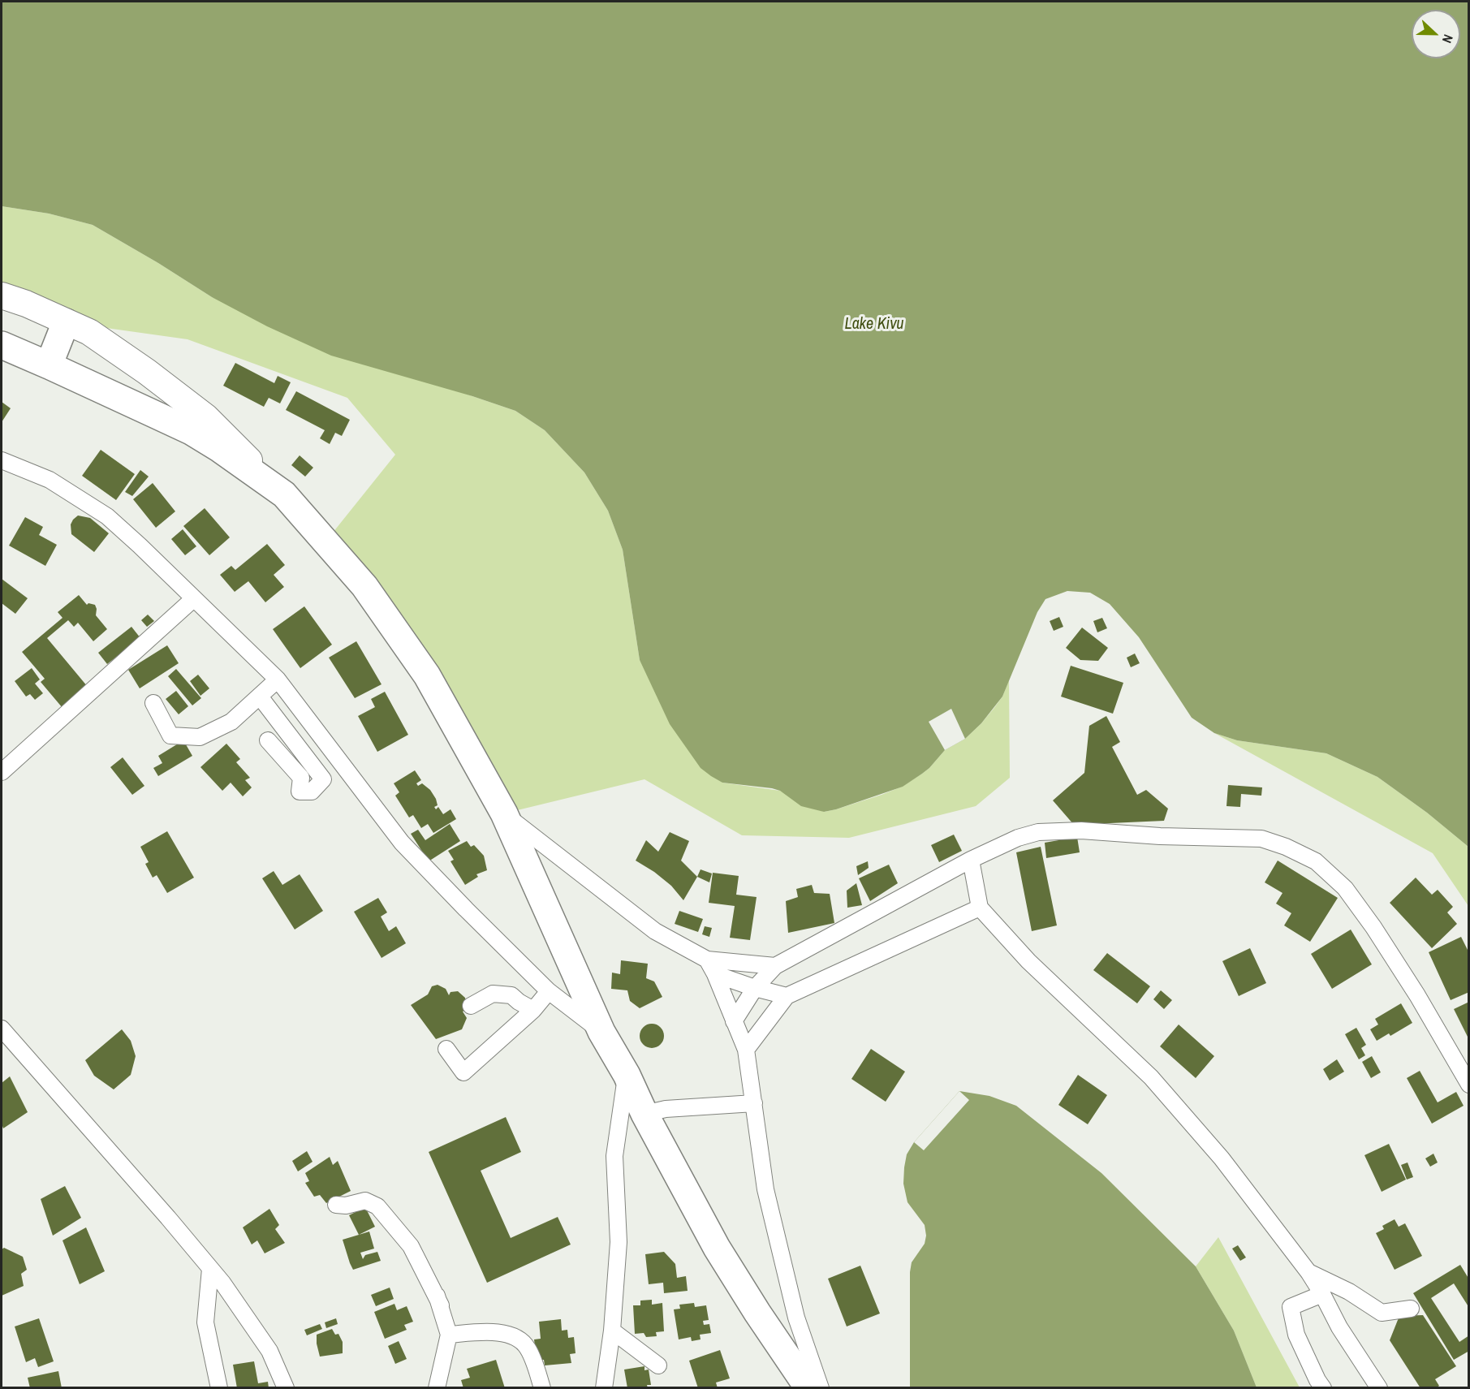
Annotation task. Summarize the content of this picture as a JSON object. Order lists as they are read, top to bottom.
{
  "water": ["Lake Kivu"],
  "north": "right"
}
